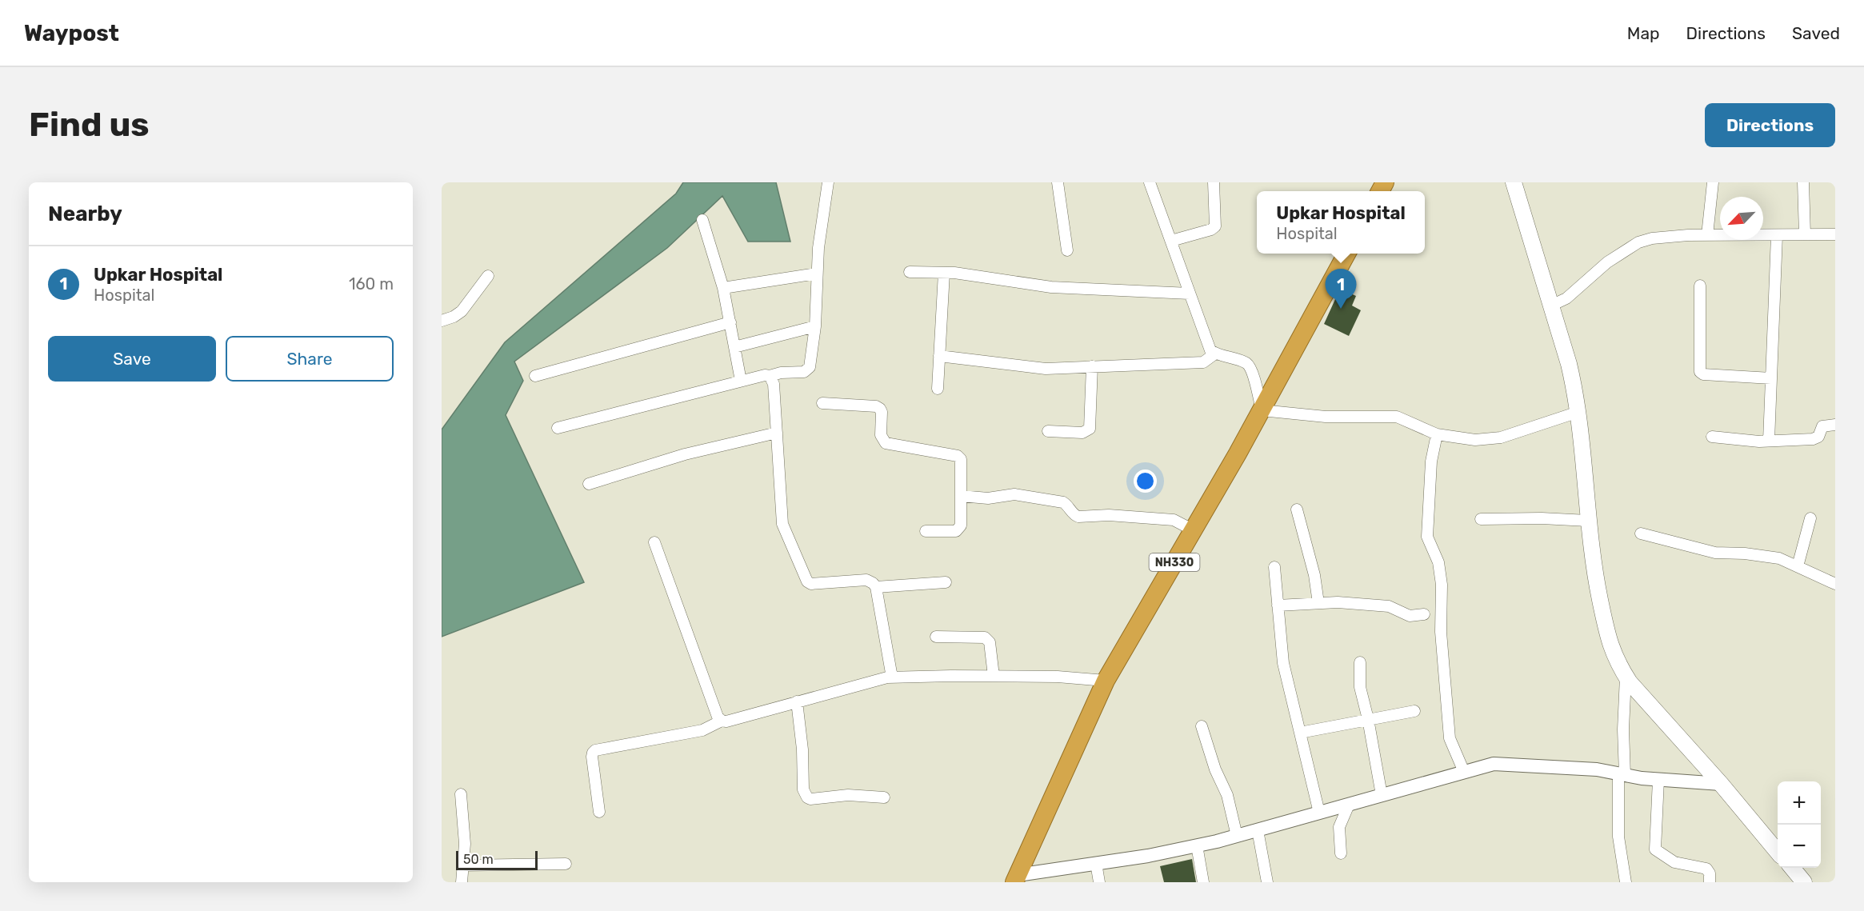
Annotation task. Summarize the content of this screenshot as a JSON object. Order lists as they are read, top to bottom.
{
  "streets": {
    "highway": ["NH330"]
  },
  "scale_bar": "50 m",
  "north": "bottom left",
  "page": {
    "header": "Waypost",
    "nav": ["Map", "Directions", "Saved"],
    "buttons": [
      "Directions",
      ["Save", "Share"]
    ],
    "title": "Find us",
    "heading": "Nearby",
    "popup": ["Upkar Hospital", "Hospital"],
    "list": [
      {
        "mark": "1",
        "name": "Upkar Hospital",
        "note": "Hospital",
        "value": "160 m"
      }
    ],
    "pins": "1",
    "map_buttons": ["+", "−"],
    "scale": "50 m"
  }
}
